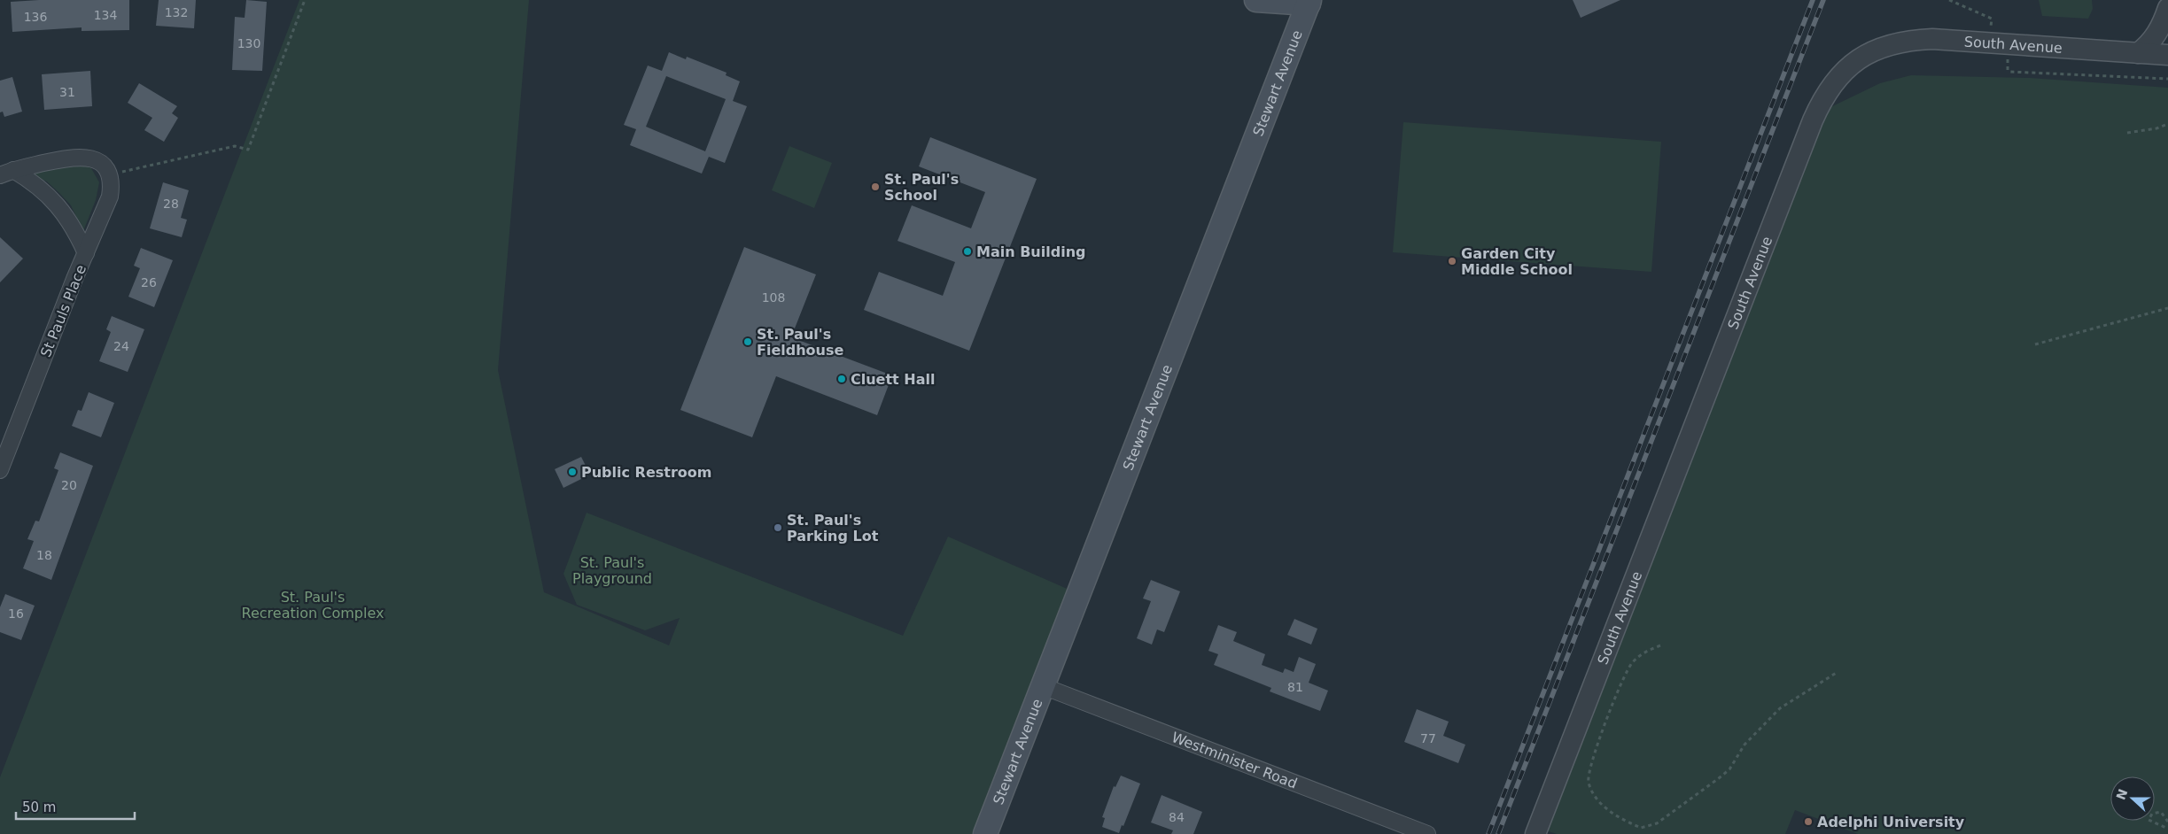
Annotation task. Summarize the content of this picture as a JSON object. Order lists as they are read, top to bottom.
{
  "streets": {
    "main road": ["Stewart Avenue"],
    "street": ["South Avenue", "St Pauls Place", "Westminister Road"]
  },
  "crossings": [
    ["Stewart Avenue", "Westminister Road"]
  ],
  "parks": ["St. Paul's Playground", "St. Paul's Recreation Complex"],
  "places": [
    "St. Paul's School",
    "Main Building",
    "Garden City Middle School",
    "St. Paul's Fieldhouse",
    "Cluett Hall",
    "Public Restroom",
    "St. Paul's Parking Lot",
    "Adelphi University"
  ],
  "house_numbers": [
    "132",
    "134",
    "136",
    "130",
    "31",
    "28",
    "26",
    "108",
    "24",
    "20",
    "18",
    "16",
    "81",
    "77",
    "84"
  ],
  "scale_bar": "50 m",
  "north": "left"
}
